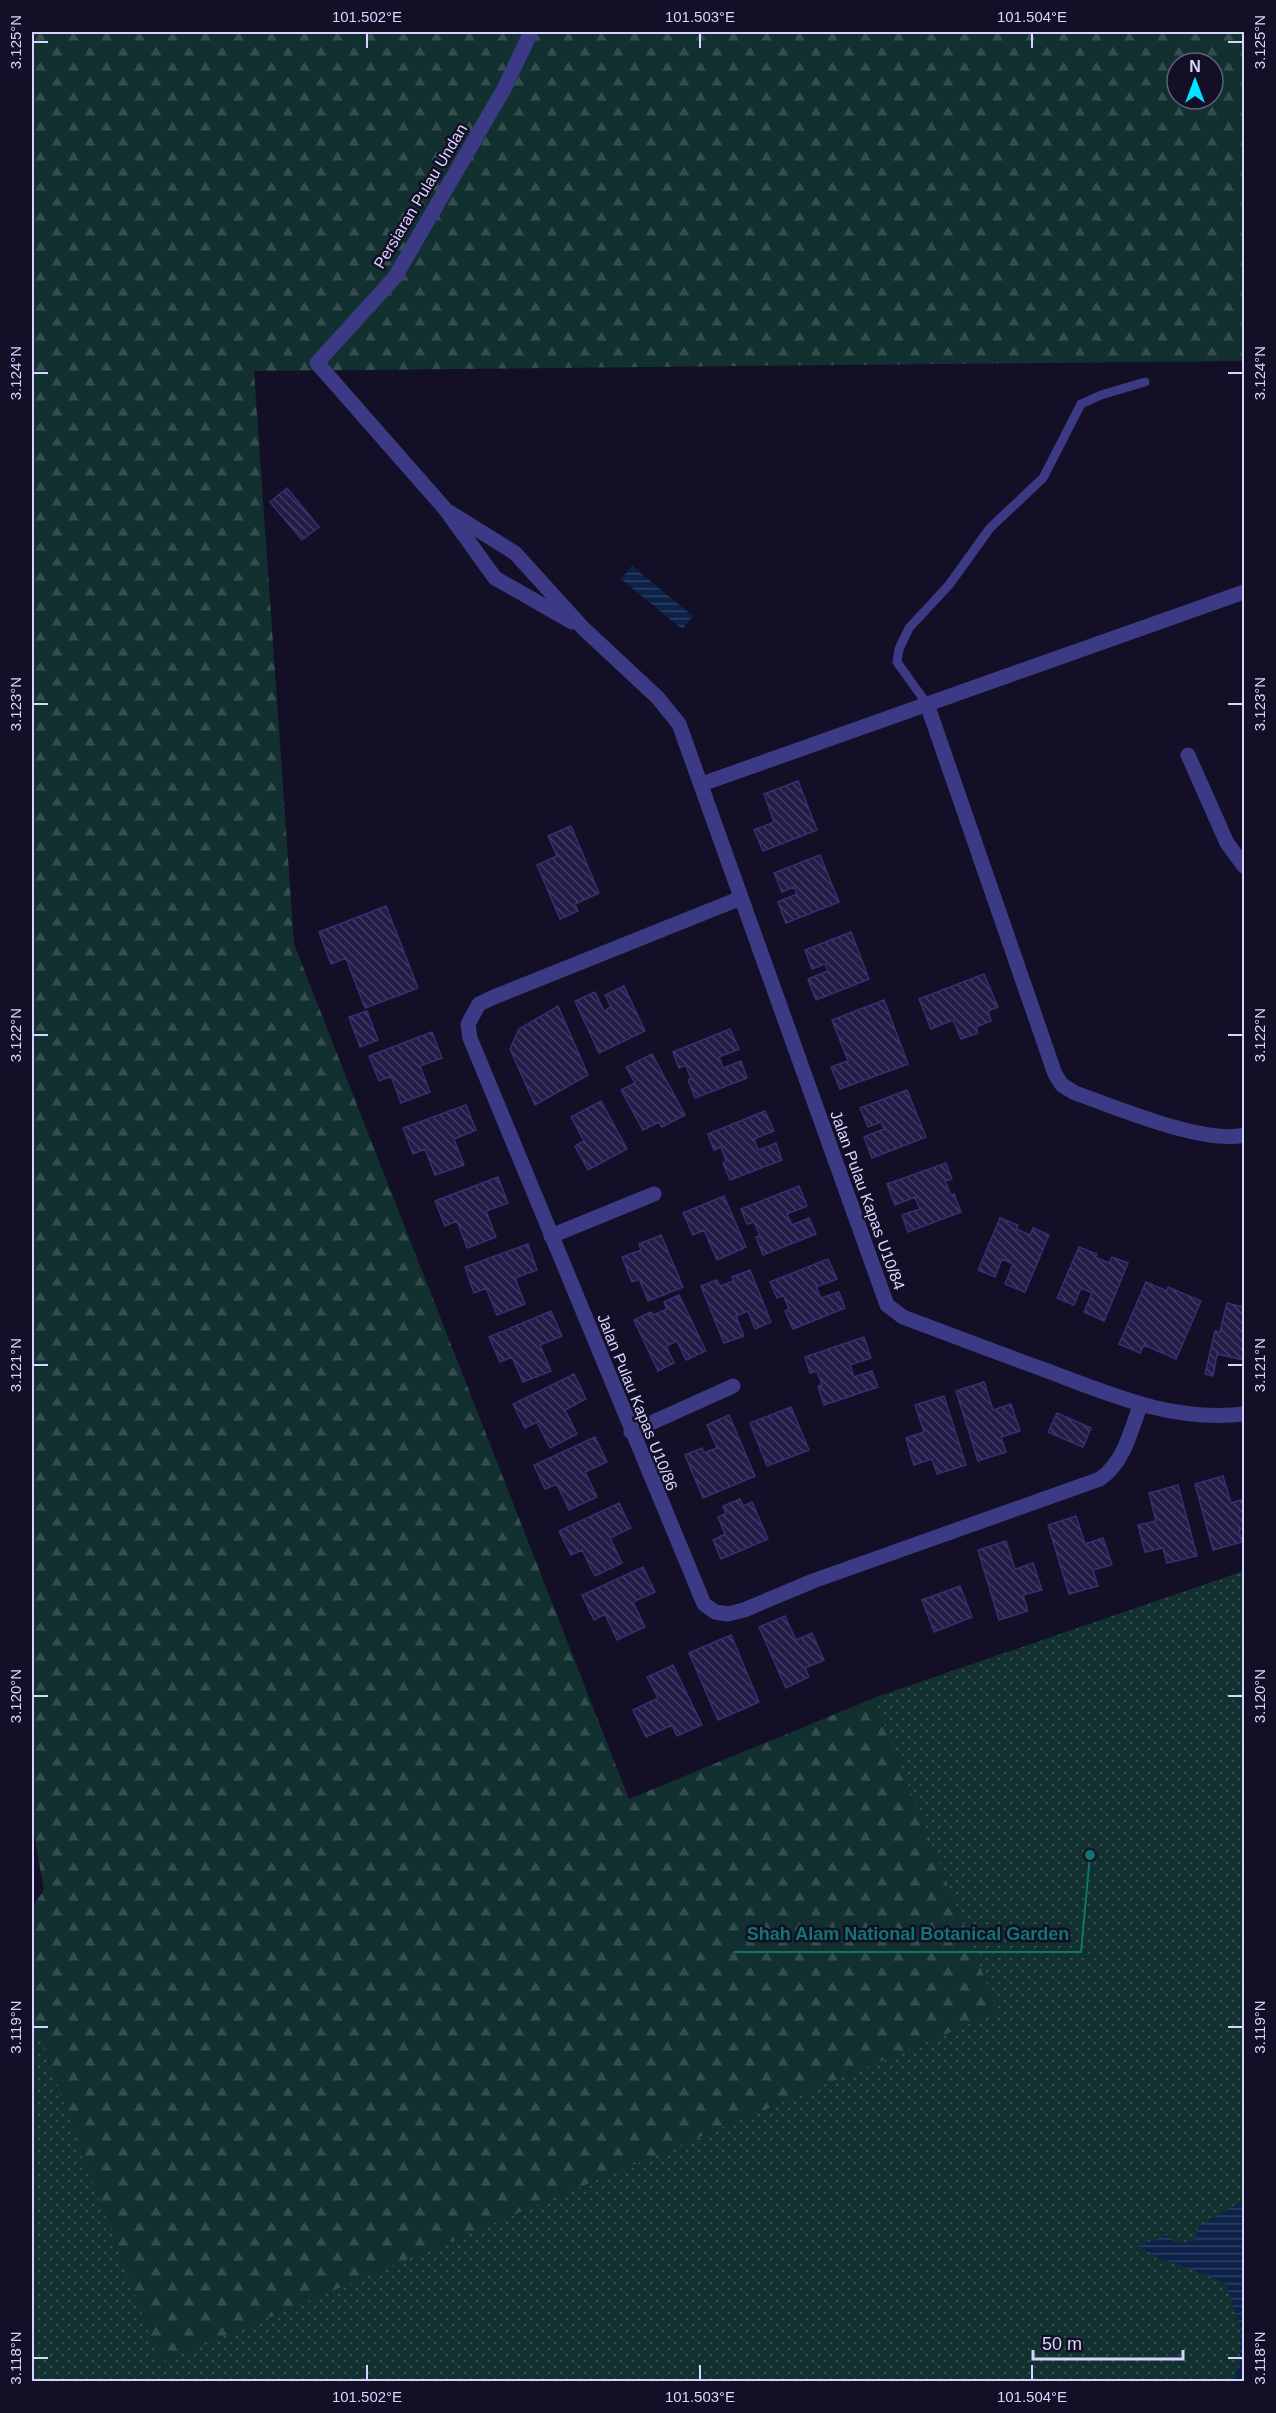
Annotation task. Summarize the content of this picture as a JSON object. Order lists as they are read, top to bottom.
{
  "streets": {
    "street": ["Persiaran Pulau Undan", "Jalan Pulau Kapas U10/84", "Jalan Pulau Kapas U10/86"]
  },
  "crossings": [
    ["Jalan Pulau Kapas U10/84", "Jalan Pulau Kapas U10/86"]
  ],
  "places": ["Shah Alam National Botanical Garden"],
  "scale_bar": "50 m",
  "north": "top",
  "coordinates": [
    "101.502°E",
    "101.503°E",
    "101.504°E",
    "3.125°N",
    "3.124°N",
    "3.123°N",
    "3.122°N",
    "3.121°N",
    "3.120°N",
    "3.119°N",
    "3.118°N"
  ]
}
